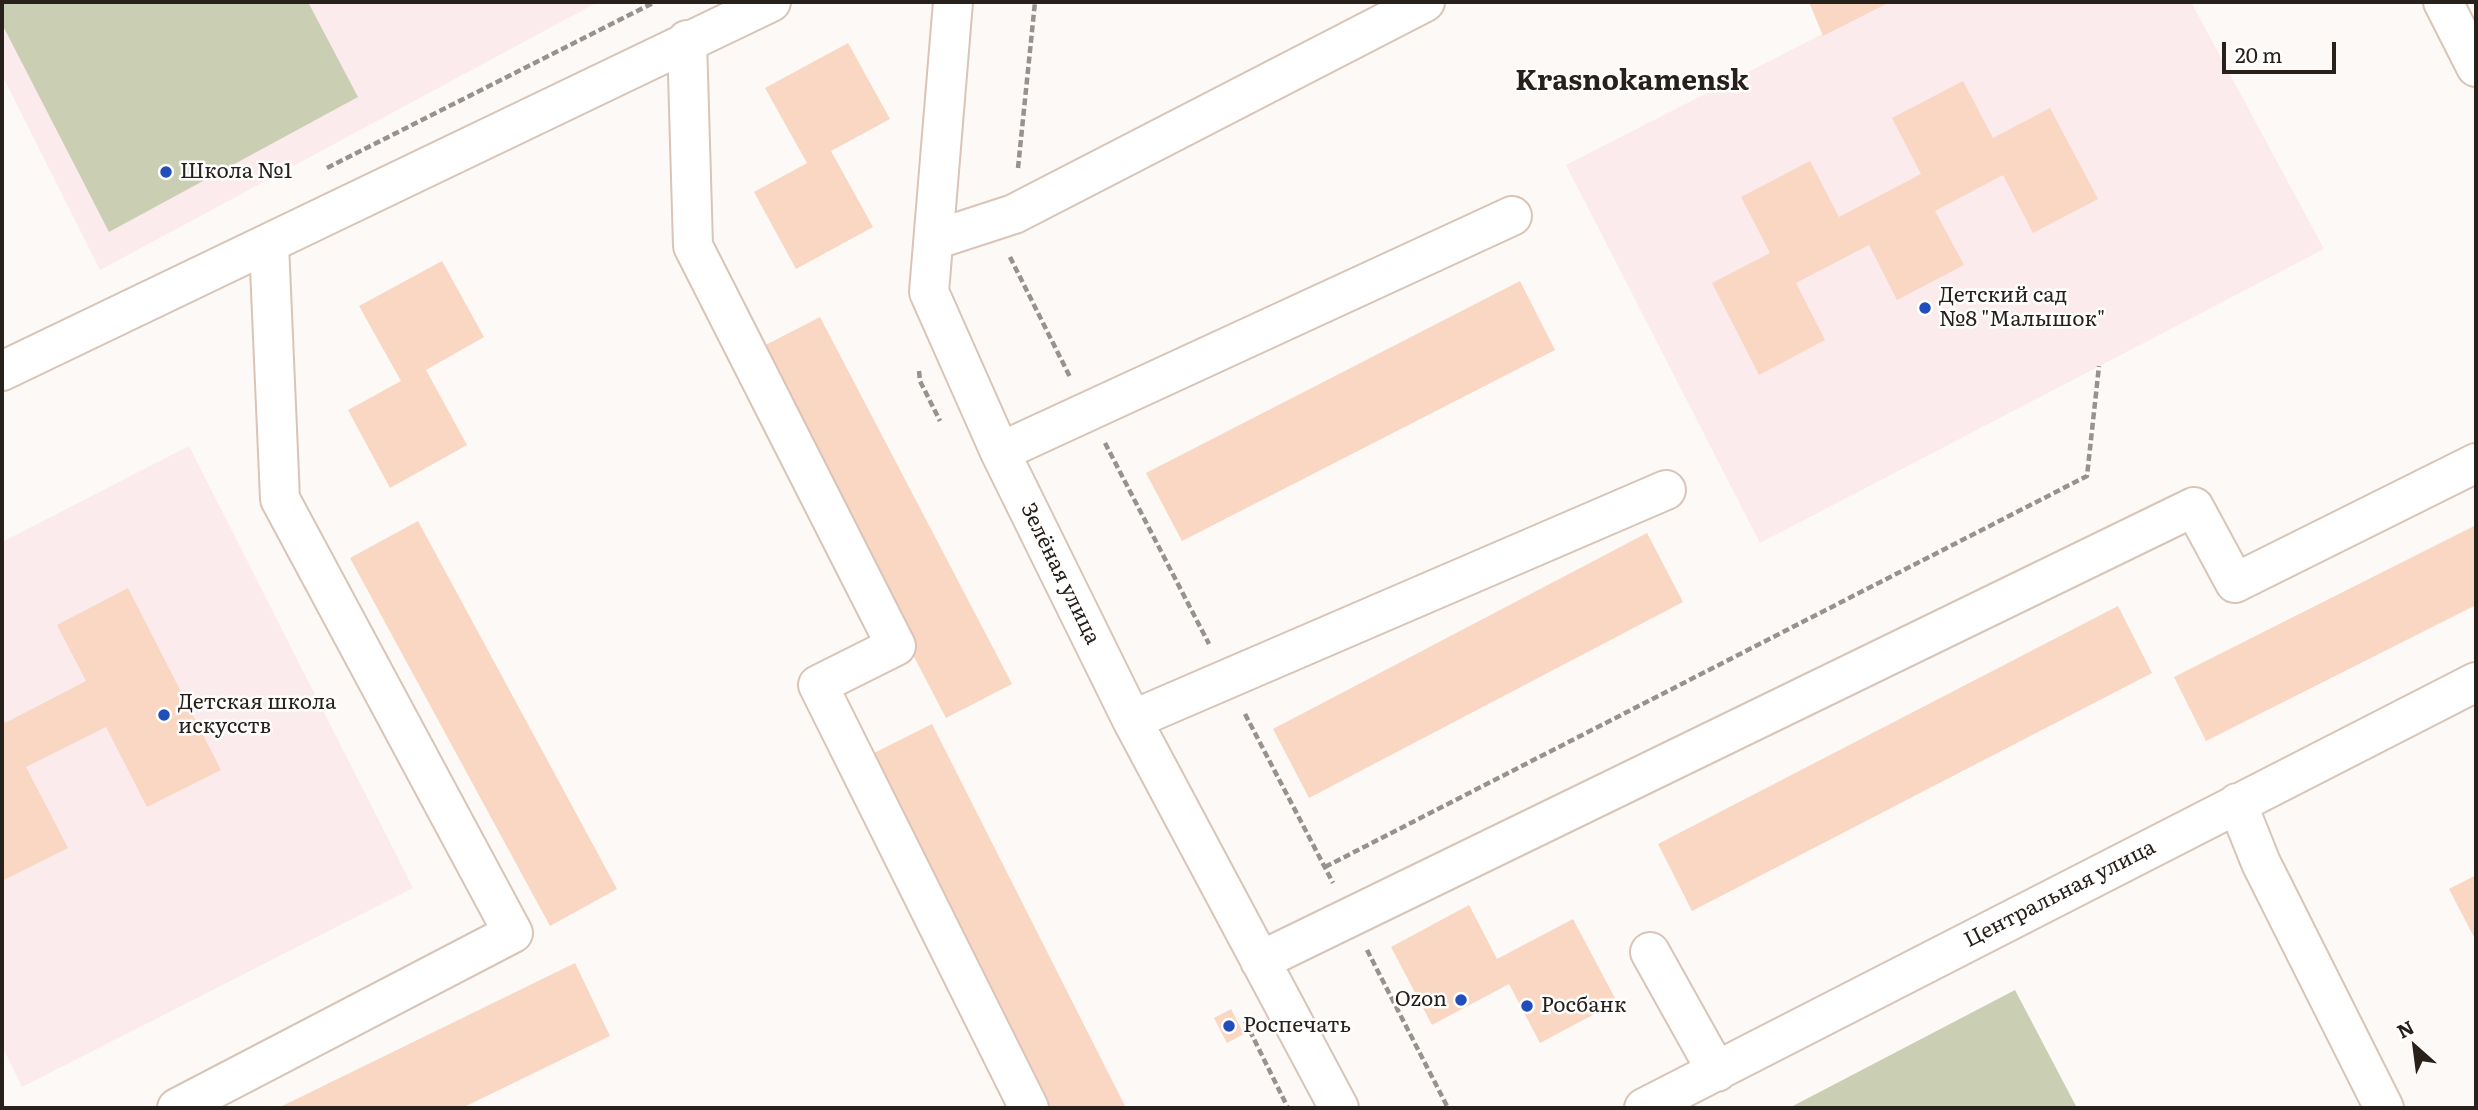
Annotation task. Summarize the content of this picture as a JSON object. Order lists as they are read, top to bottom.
{
  "streets": {
    "street": ["Зелёная улица", "Центральная улица"]
  },
  "districts": ["Krasnokamensk"],
  "places": [
    "Школа №1",
    "Детский сад №8 \"Малышок\"",
    "Детская школа искусств",
    "Ozon",
    "Росбанк",
    "Роспечать"
  ],
  "scale_bar": "20 m",
  "north": "top left"
}
